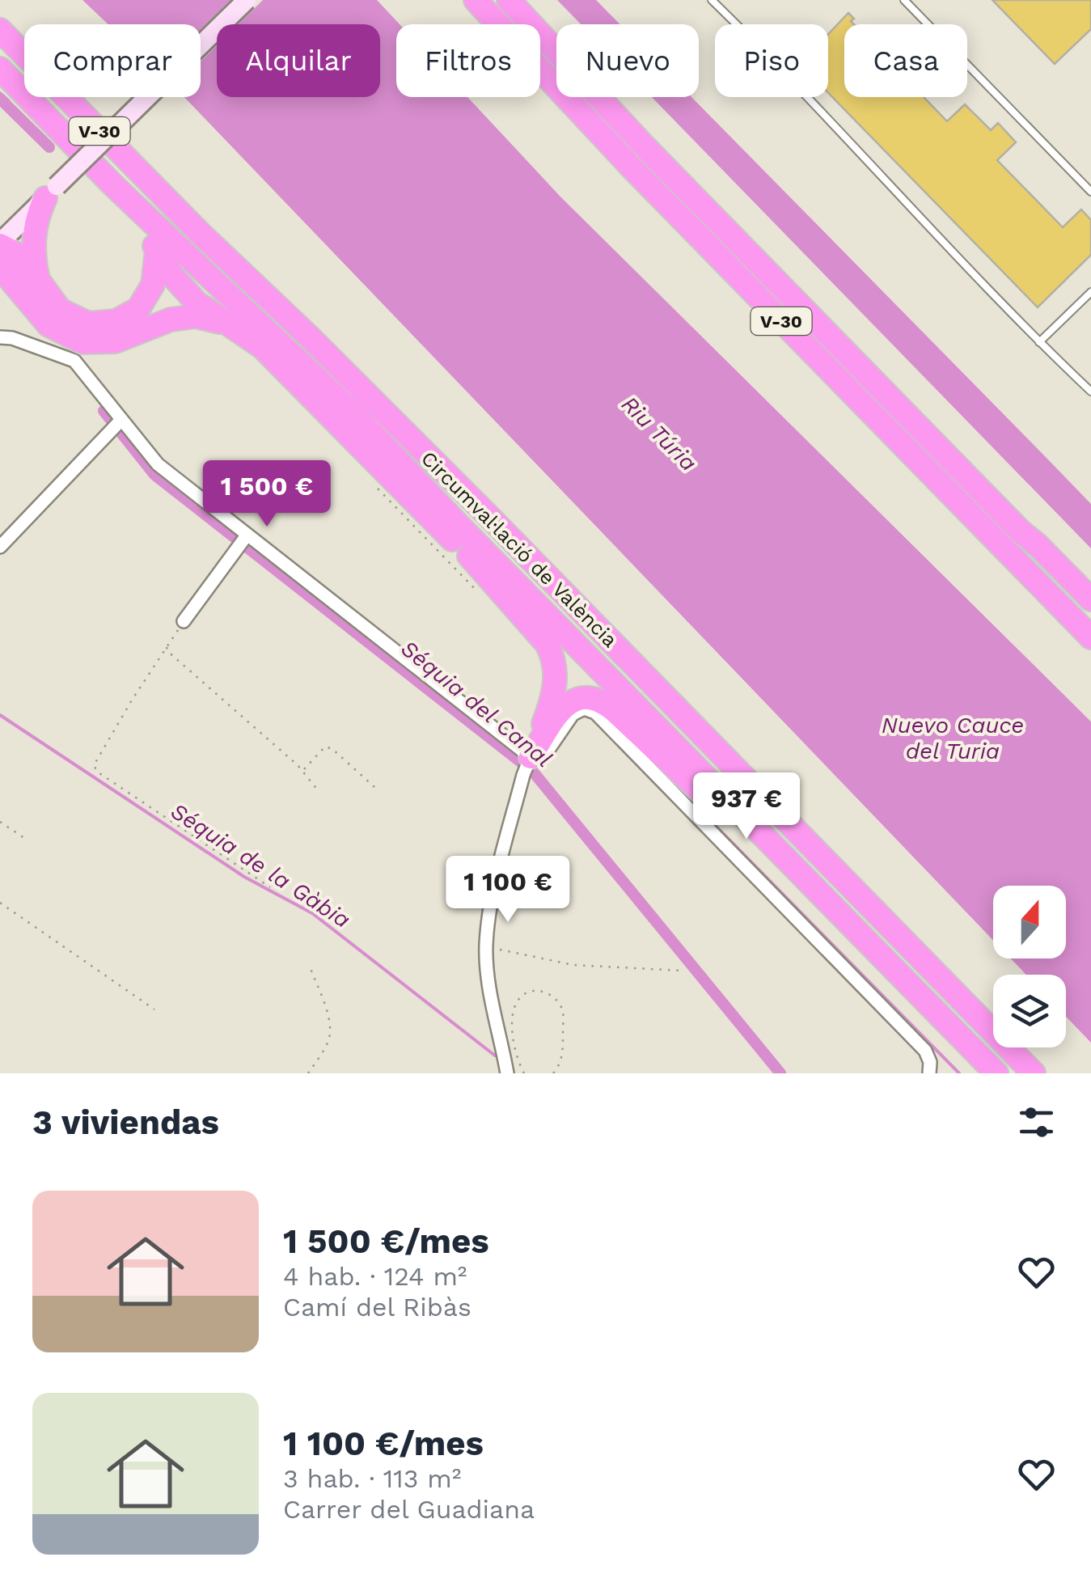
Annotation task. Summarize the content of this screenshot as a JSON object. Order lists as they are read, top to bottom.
{
  "streets": {
    "highway": ["V-30", "Circumval·lació de València"]
  },
  "water": [
    "Riu Túria",
    "Séquia del Canal",
    "Nuevo Cauce del Turia",
    "Séquia de la Gàbia"
  ],
  "north": "top",
  "page": {
    "chip": [
      "Comprar",
      "Alquilar",
      "Filtros",
      "Nuevo",
      "Piso",
      "Casa"
    ],
    "price": ["1 500 €", "937 €", "1 100 €"],
    "heading": "3 viviendas",
    "list": [
      {
        "name": "1 500 €/mes",
        "note": "4 hab. · 124 m² · Camí del Ribàs"
      },
      {
        "name": "1 100 €/mes",
        "note": "3 hab. · 113 m² · Carrer del Guadiana"
      }
    ]
  }
}
